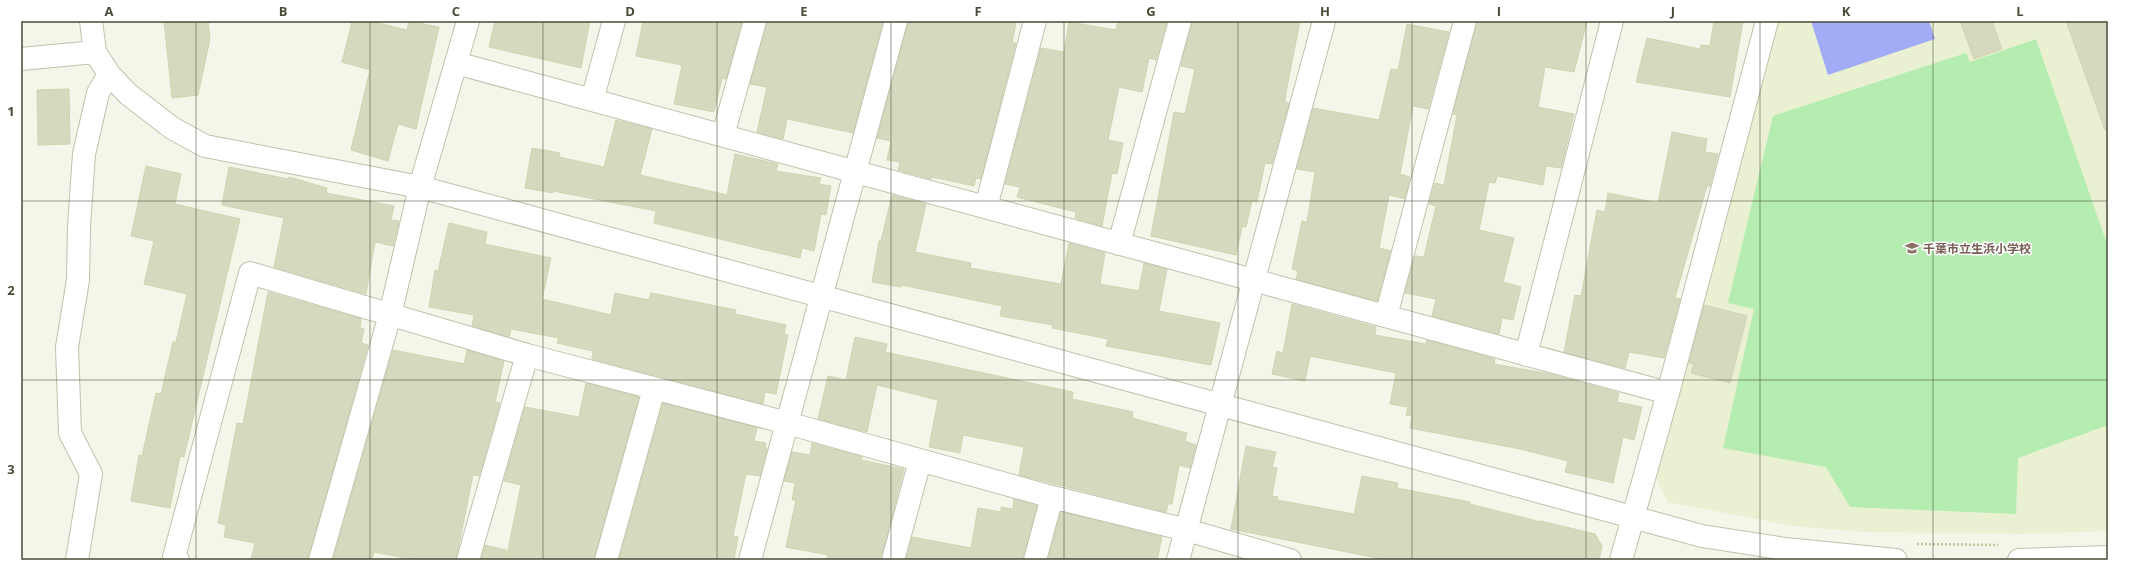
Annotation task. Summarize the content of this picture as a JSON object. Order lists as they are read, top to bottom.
{
  "places": {
    "school or university": ["千葉市立生浜小学校"]
  },
  "grid": {
    "columns": [
      "A",
      "B",
      "C",
      "D",
      "E",
      "F",
      "G",
      "H",
      "I",
      "J",
      "K",
      "L"
    ],
    "rows": ["1", "2", "3"]
  }
}
